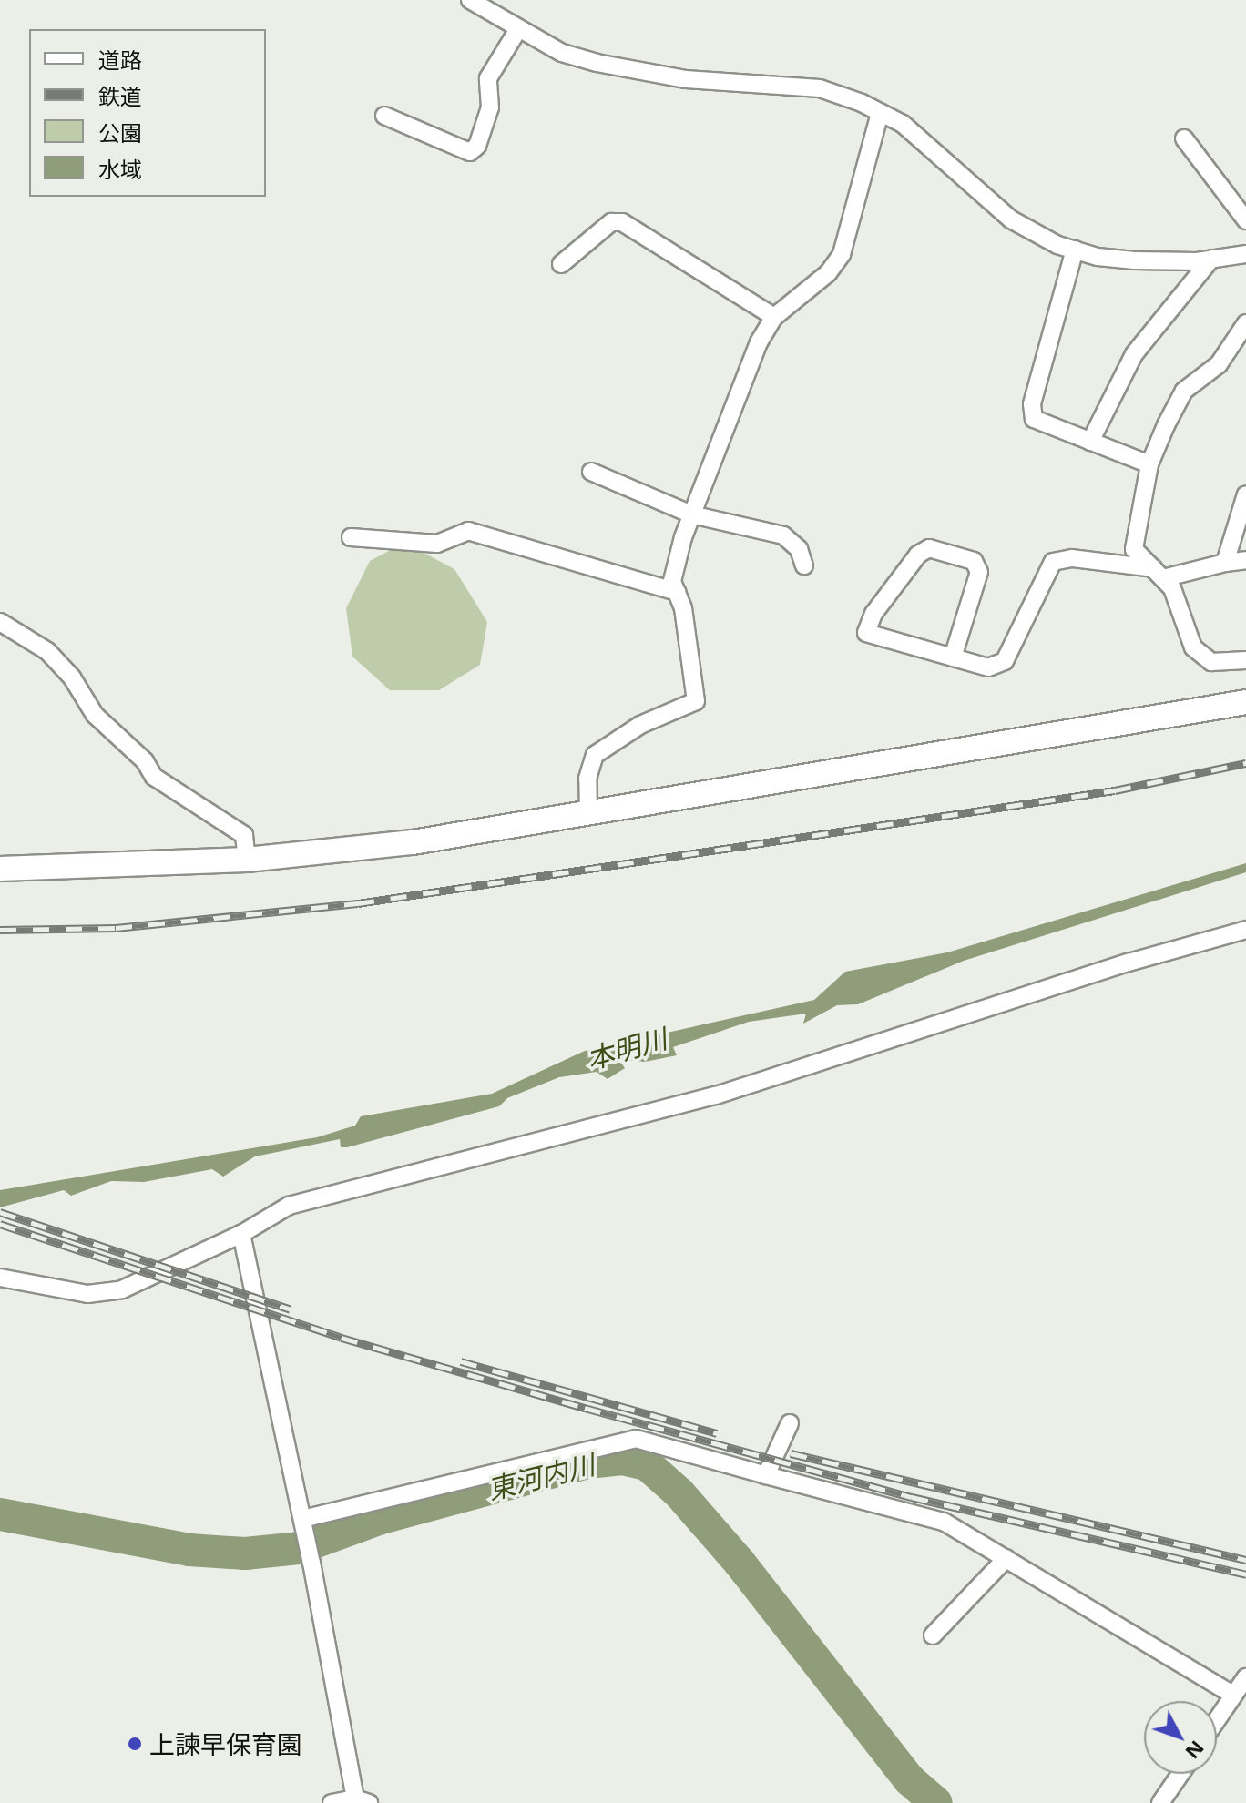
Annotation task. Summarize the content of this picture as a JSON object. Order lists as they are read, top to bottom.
{
  "water": ["本明川", "東河内川"],
  "places": ["上諫早保育園"],
  "legend": [
    "道路",
    "鉄道",
    "公園",
    "水域"
  ],
  "north": "bottom right"
}
